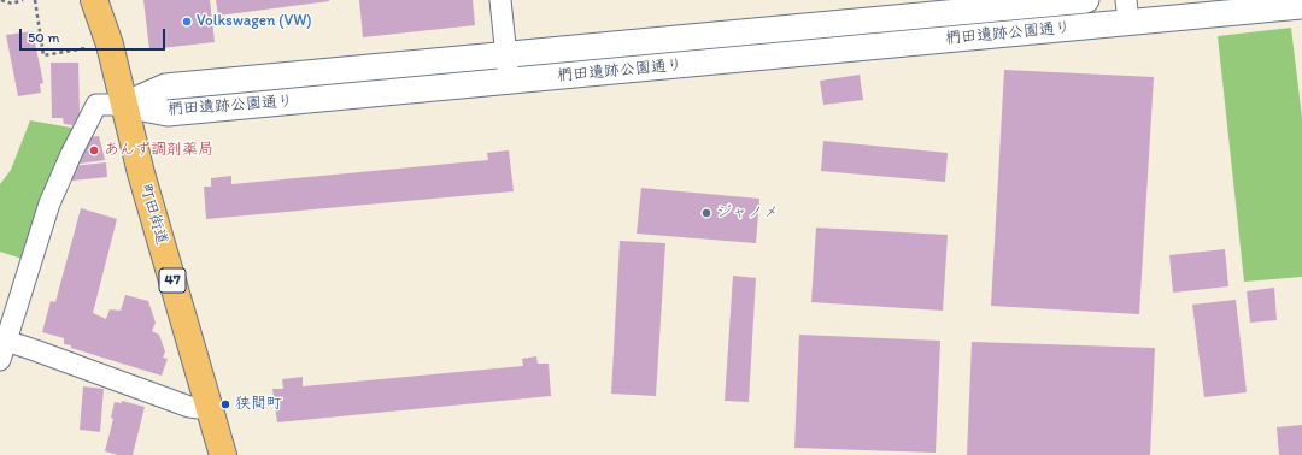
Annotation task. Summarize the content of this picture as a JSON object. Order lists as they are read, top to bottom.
{
  "streets": {
    "main road": ["町田街道", "47"],
    "street": ["椚田遺跡公園通り"]
  },
  "crossings": [
    ["椚田遺跡公園通り", "町田街道"]
  ],
  "places": [
    "Volkswagen (VW)",
    "あんず調剤薬局",
    "ジャノメ",
    "狭間町"
  ],
  "scale_bar": "50 m"
}
